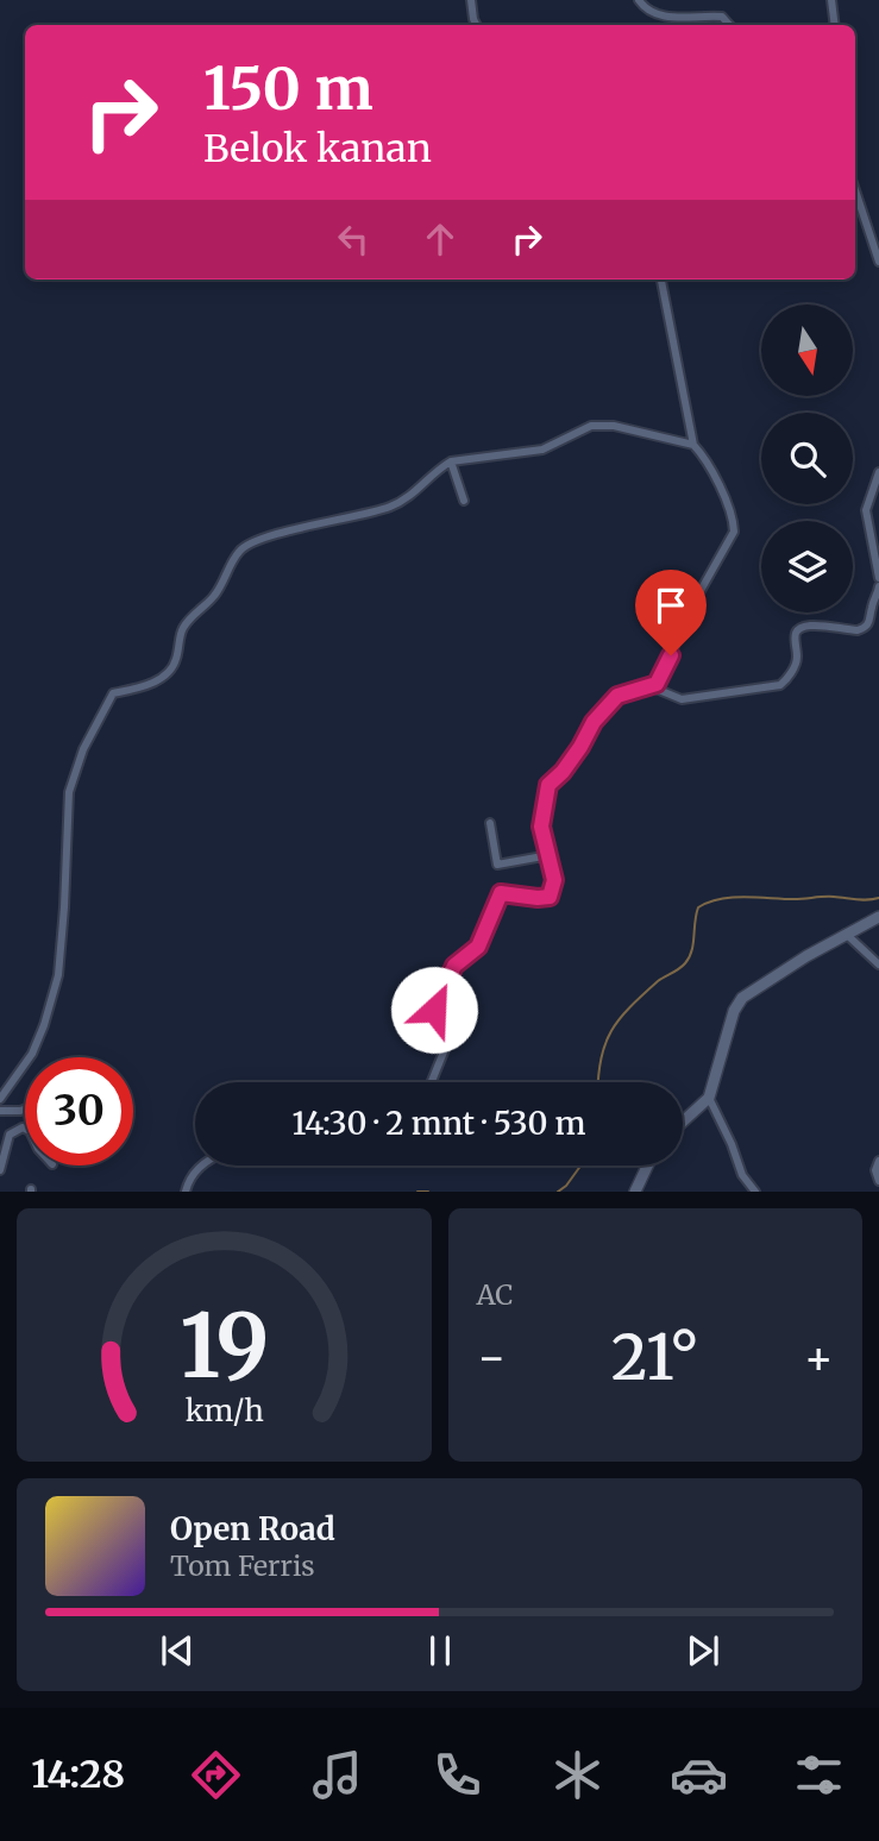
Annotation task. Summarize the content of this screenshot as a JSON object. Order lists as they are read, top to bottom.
{
  "north": "bottom",
  "page": {
    "turn": ["150 m", "Belok kanan"],
    "limit": "30",
    "trip": "14:30 · 2 mnt · 530 m",
    "tile": "AC",
    "heat": ["−", "21°", "+"],
    "song": ["Open Road", "Tom Ferris"],
    "tabs": "14:28",
    "gauge": ["19", "km/h"]
  }
}
